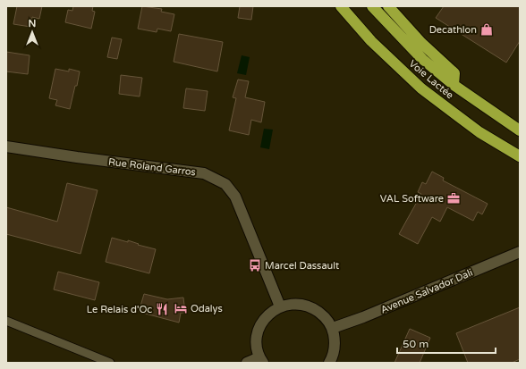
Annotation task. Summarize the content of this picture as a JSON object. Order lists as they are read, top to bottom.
{
  "streets": {
    "highway": ["Voie Lactée"],
    "street": ["Rue Roland Garros", "Avenue Salvador Dali"]
  },
  "places": {
    "shop": ["Decathlon"],
    "office": ["VAL Software"],
    "bus stop": ["Marcel Dassault"],
    "hotel": ["Odalys"],
    "restaurant": ["Le Relais d'Oc"]
  },
  "scale_bar": "50 m",
  "north": "top"
}
